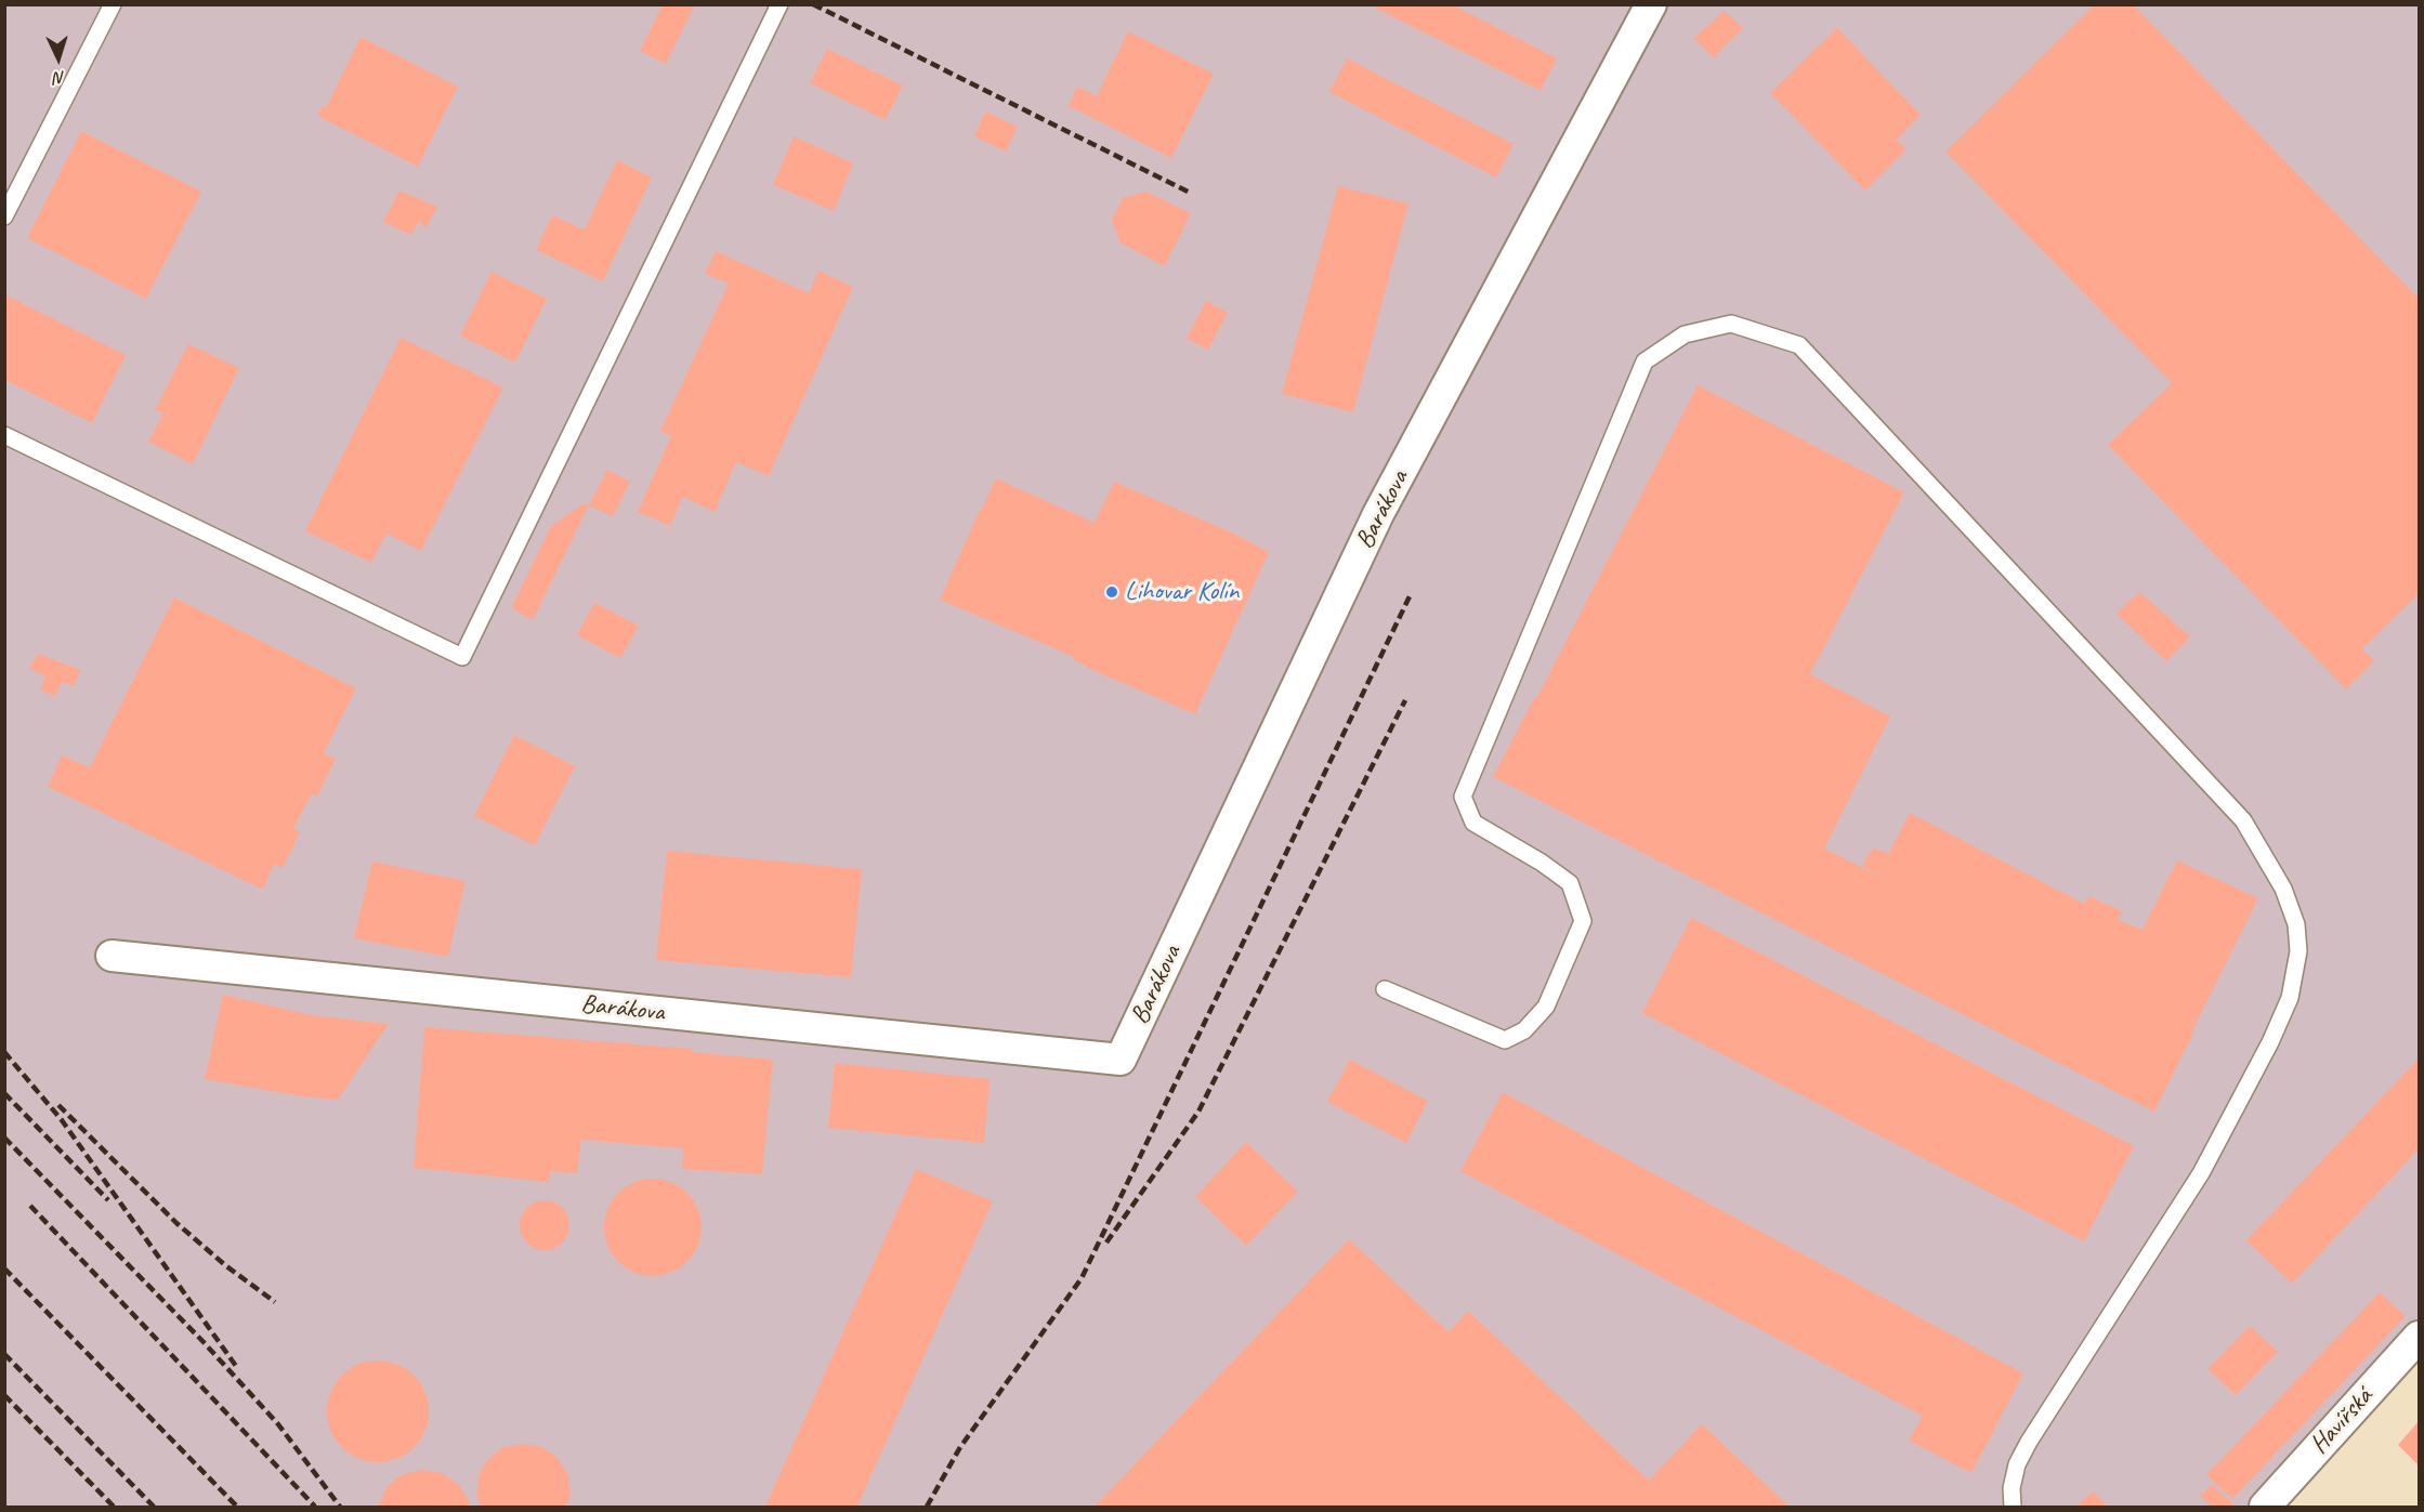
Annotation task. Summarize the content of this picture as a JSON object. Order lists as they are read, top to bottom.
{
  "streets": {
    "street": ["Barákova", "Havířská"]
  },
  "places": ["Lihovar Kolín"],
  "north": "bottom"
}
